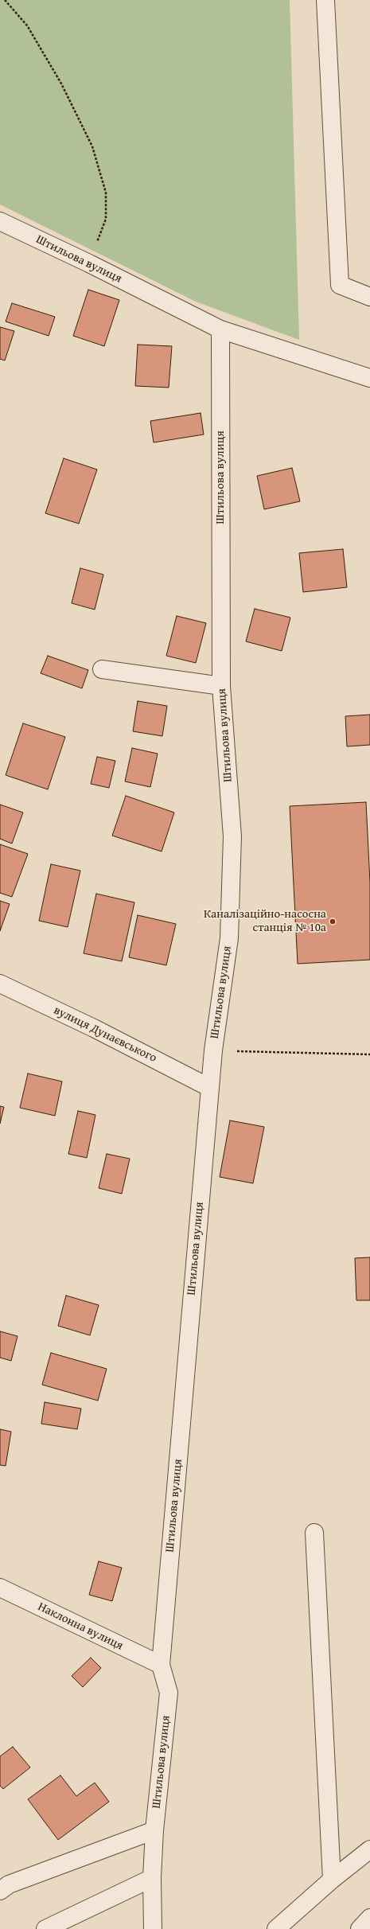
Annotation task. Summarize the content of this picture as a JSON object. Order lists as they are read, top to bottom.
{
  "streets": {
    "street": ["Штильова вулиця", "вулиця Дунаєвського", "Наклонна вулиця"]
  },
  "crossings": [
    ["Штильова вулиця", "вулиця Дунаєвського"],
    ["Штильова вулиця", "Наклонна вулиця"]
  ],
  "places": ["Каналізаційно-насосна станція № 10а"]
}
